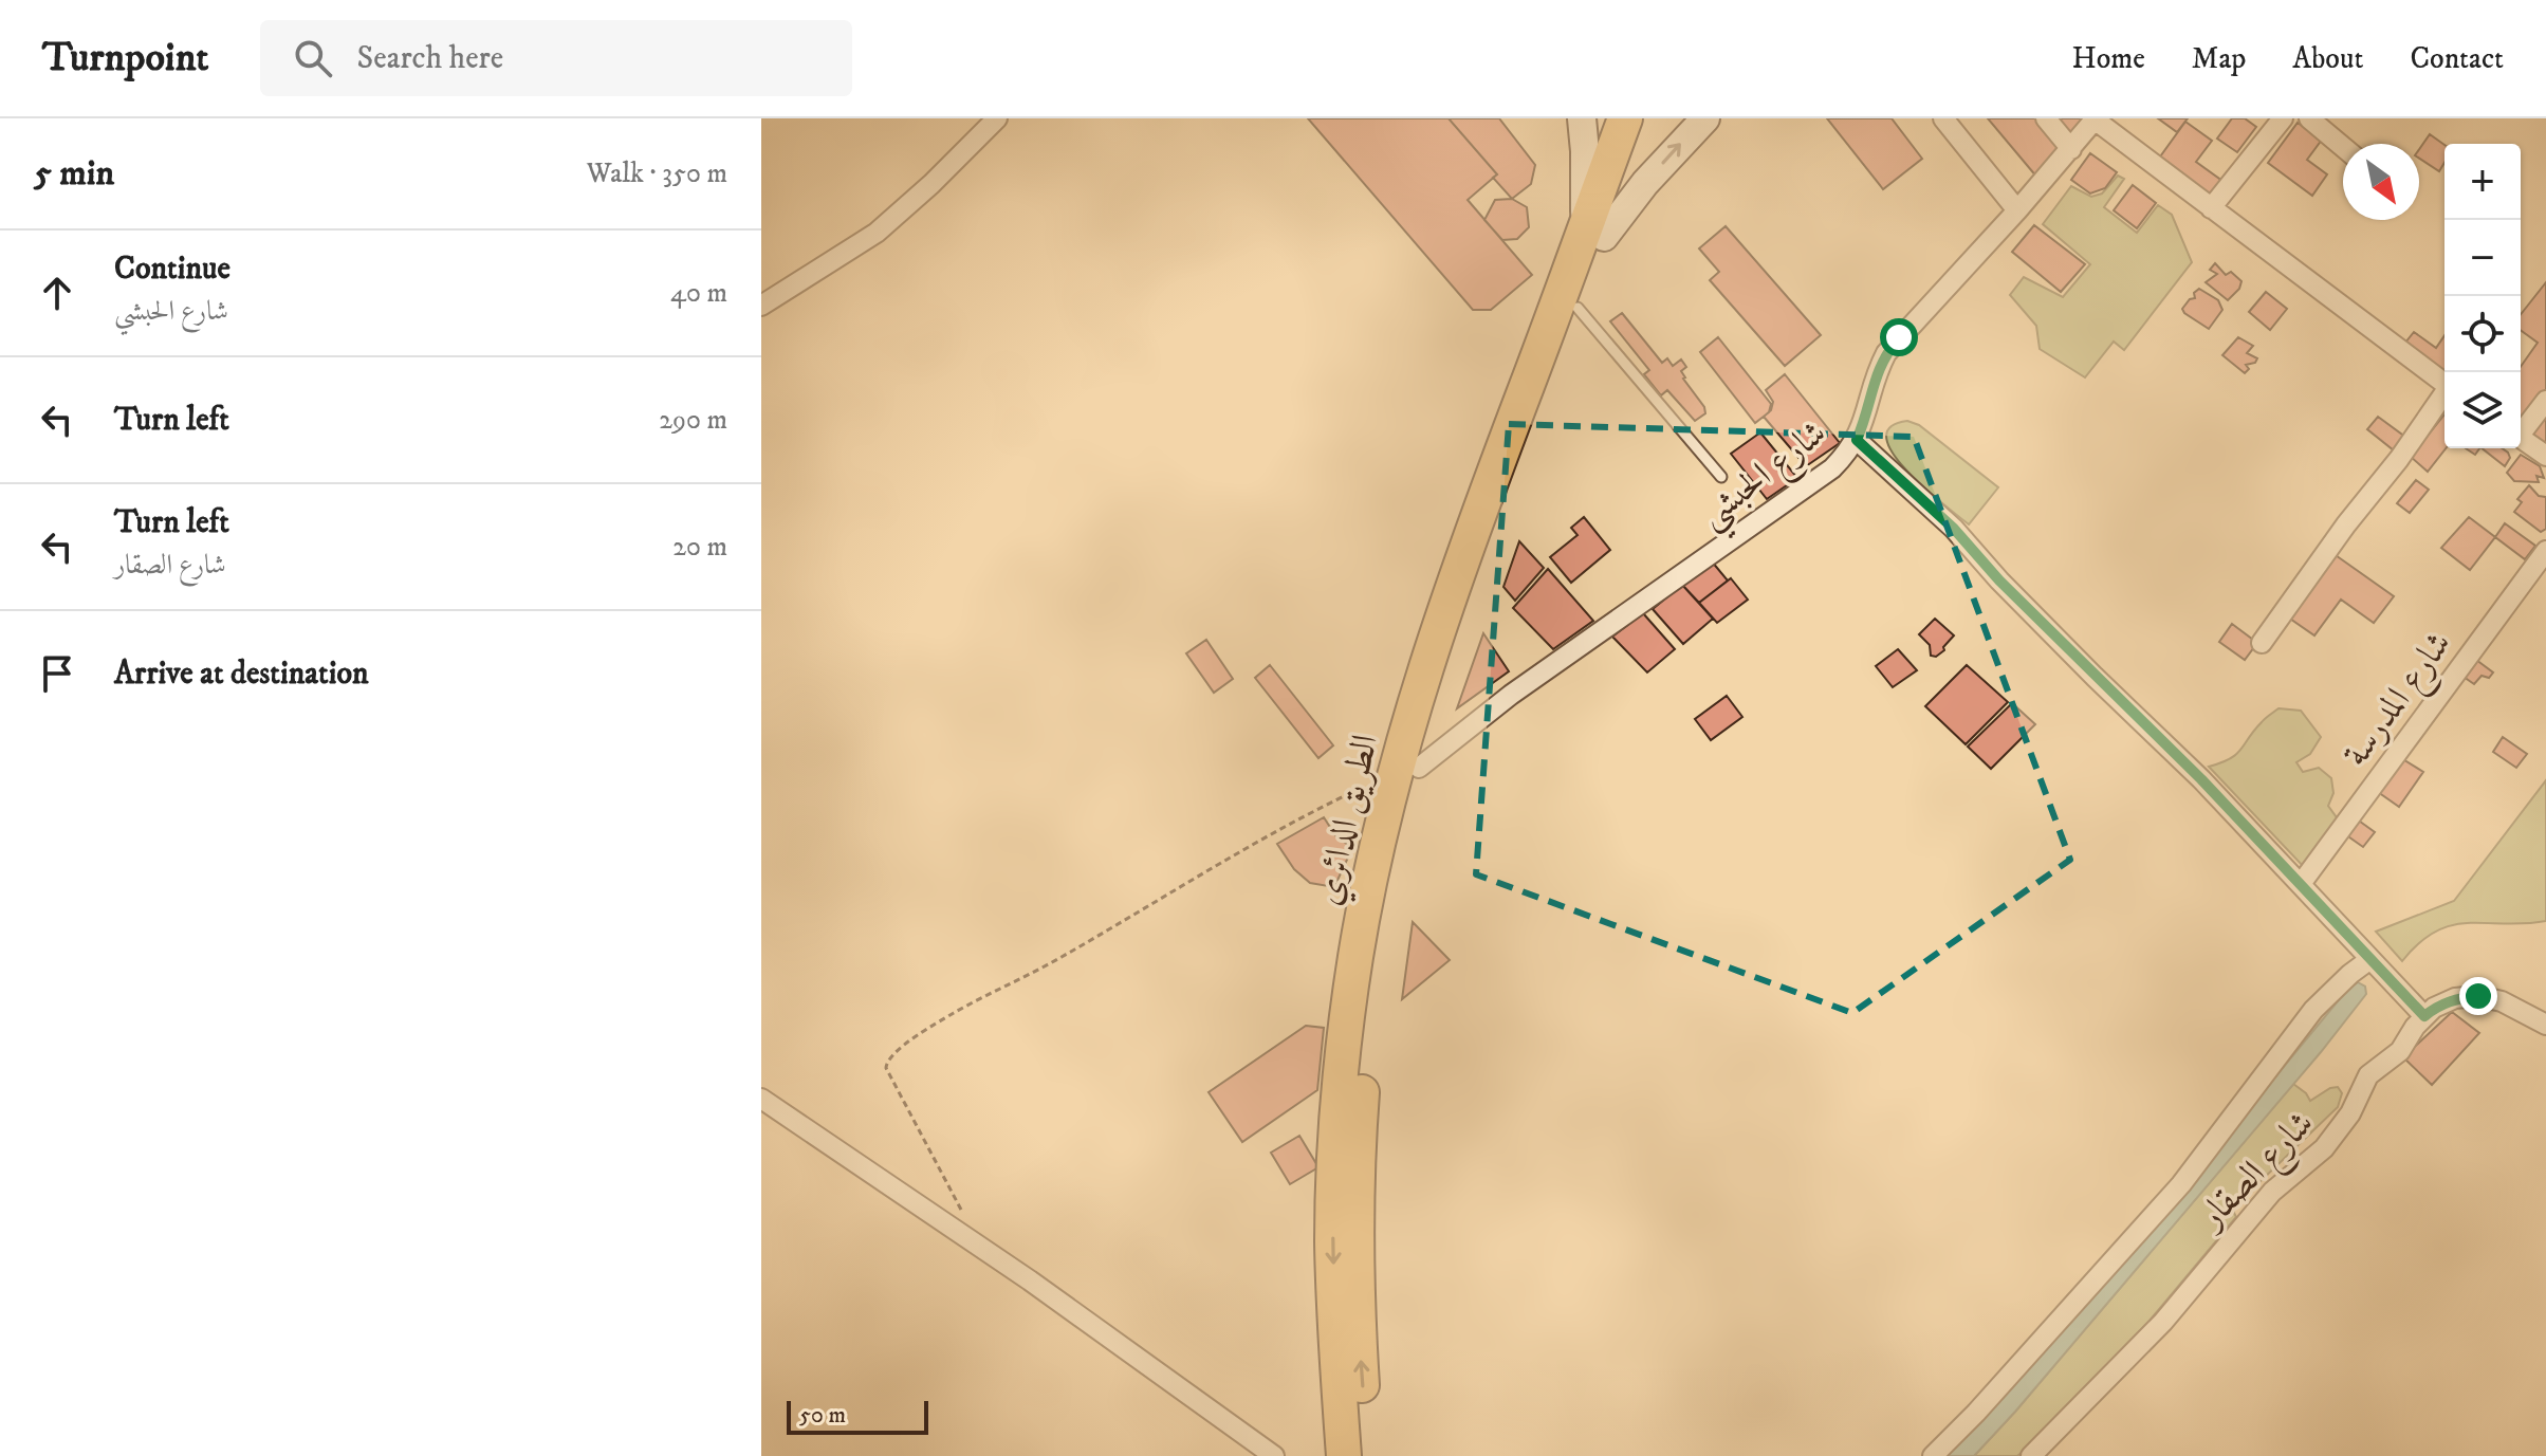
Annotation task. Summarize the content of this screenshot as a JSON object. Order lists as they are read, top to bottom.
{
  "streets": {
    "highway": ["الطريق الدائري"],
    "street": ["شارع الحبشي", "شارع المدرسة", "شارع الصقار"]
  },
  "crossings": [
    ["شارع الحبشي", "الطريق الدائري"]
  ],
  "scale_bar": "50 m",
  "north": "bottom right",
  "page": {
    "header": "Turnpoint",
    "search": "Search here",
    "nav": [
      "Home",
      "Map",
      "About",
      "Contact"
    ],
    "heading": ["5 min", "Walk · 350 m"],
    "map_buttons": ["+", "−"],
    "list": [
      ["Continue", "شارع الحبشي", "40 m"],
      ["Turn left", "290 m"],
      ["Turn left", "شارع الصقار", "20 m"],
      "Arrive at destination"
    ],
    "scale": "50 m"
  }
}
